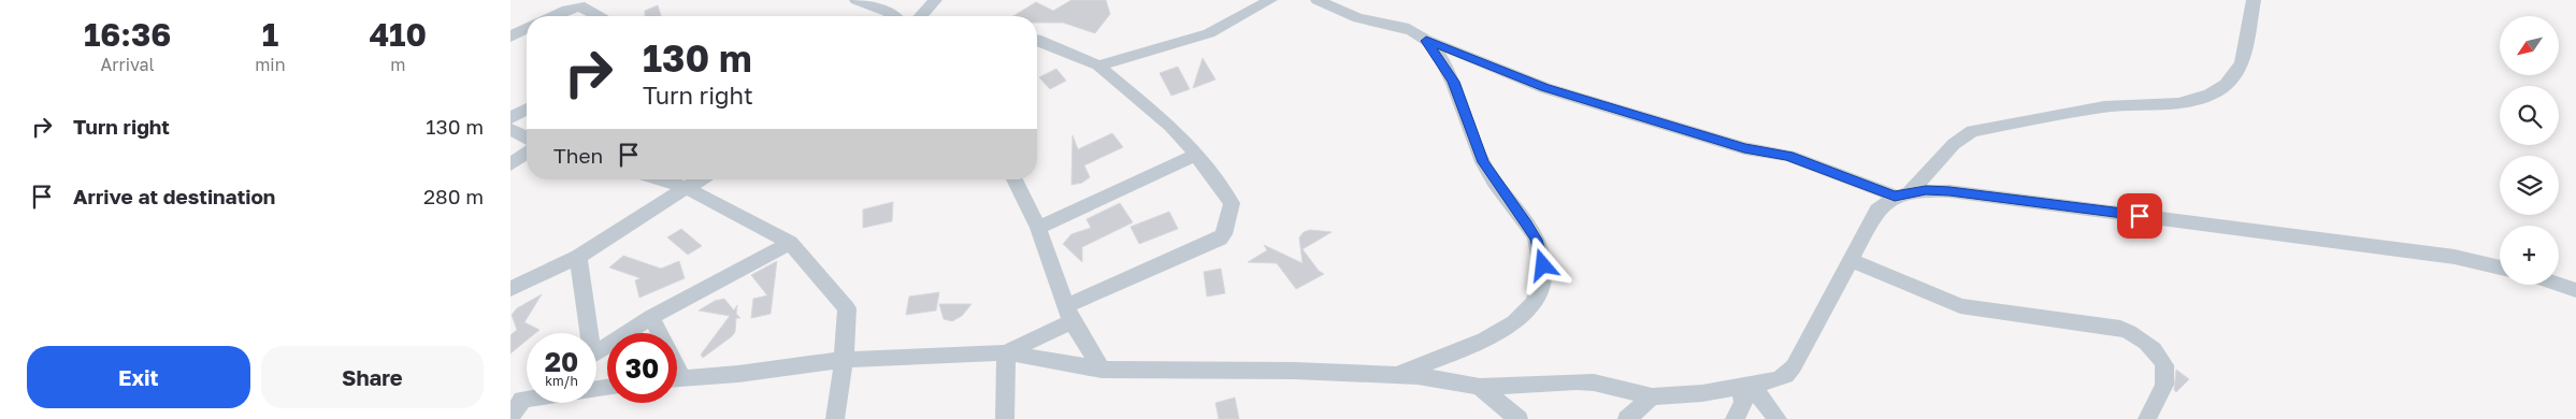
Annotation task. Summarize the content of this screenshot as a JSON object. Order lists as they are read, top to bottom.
{
  "north": "bottom left",
  "page": {
    "eta": [
      "16:36",
      "Arrival",
      "1",
      "min",
      "410",
      "m"
    ],
    "map_buttons": "+",
    "turn": ["130 m", "Turn right"],
    "list": [
      {
        "name": "Turn right",
        "value": "130 m"
      },
      {
        "name": "Arrive at destination",
        "value": "280 m"
      }
    ],
    "then": "Then",
    "speed": "20 km/h",
    "limit": "30",
    "buttons": ["Exit", "Share"]
  }
}
